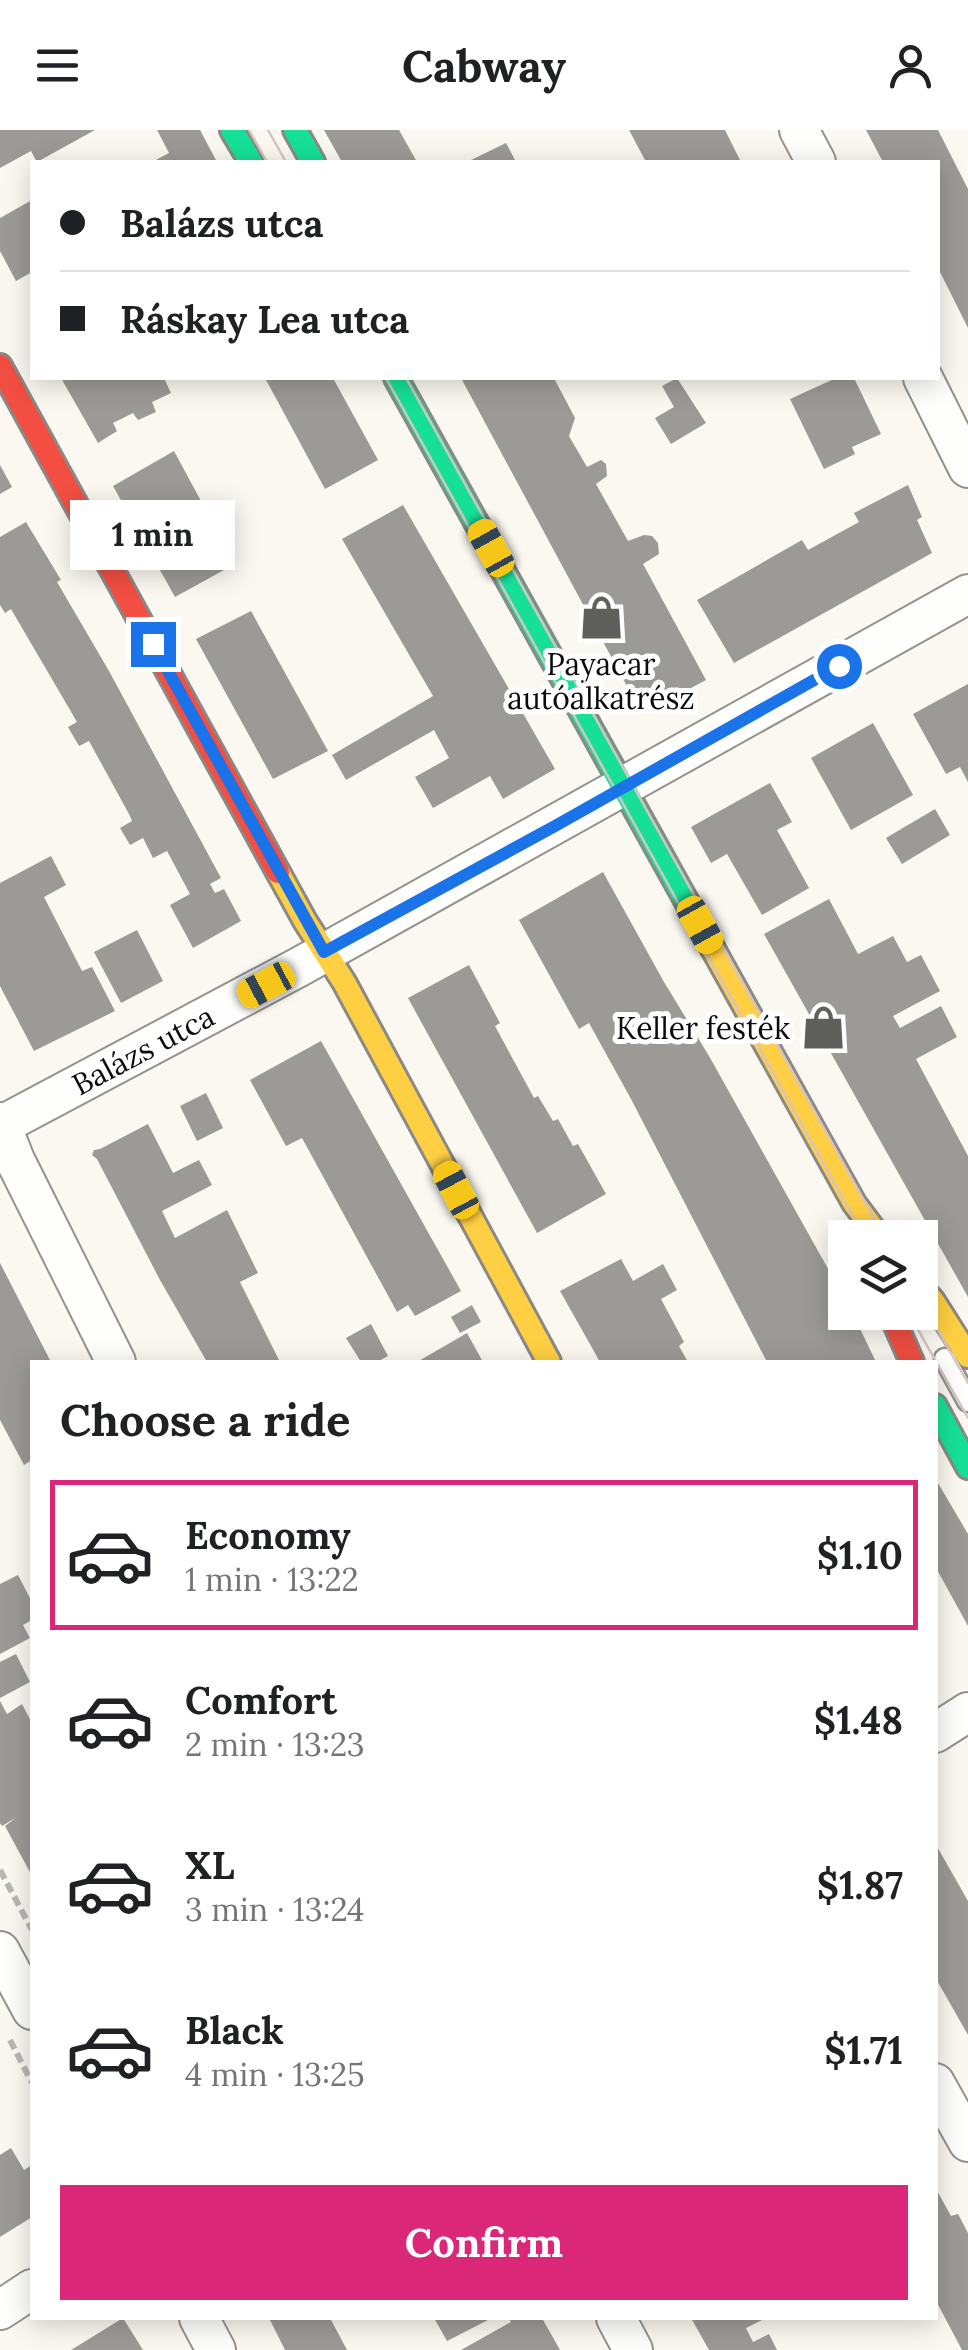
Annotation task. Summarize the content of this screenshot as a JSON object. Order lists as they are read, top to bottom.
{
  "streets": {
    "street": ["Balázs utca"]
  },
  "places": {
    "shop": ["Payacar autóalkatrész", "Keller festék"]
  },
  "page": {
    "header": "Cabway",
    "banner": ["Balázs utca", "Ráskay Lea utca"],
    "bubble": "1 min",
    "heading": "Choose a ride",
    "list": [
      {
        "name": "Economy",
        "note": "1 min · 13:22",
        "value": "$1.10"
      },
      {
        "name": "Comfort",
        "note": "2 min · 13:23",
        "value": "$1.48"
      },
      {
        "name": "XL",
        "note": "3 min · 13:24",
        "value": "$1.87"
      },
      {
        "name": "Black",
        "note": "4 min · 13:25",
        "value": "$1.71"
      }
    ],
    "buttons": "Confirm"
  }
}
